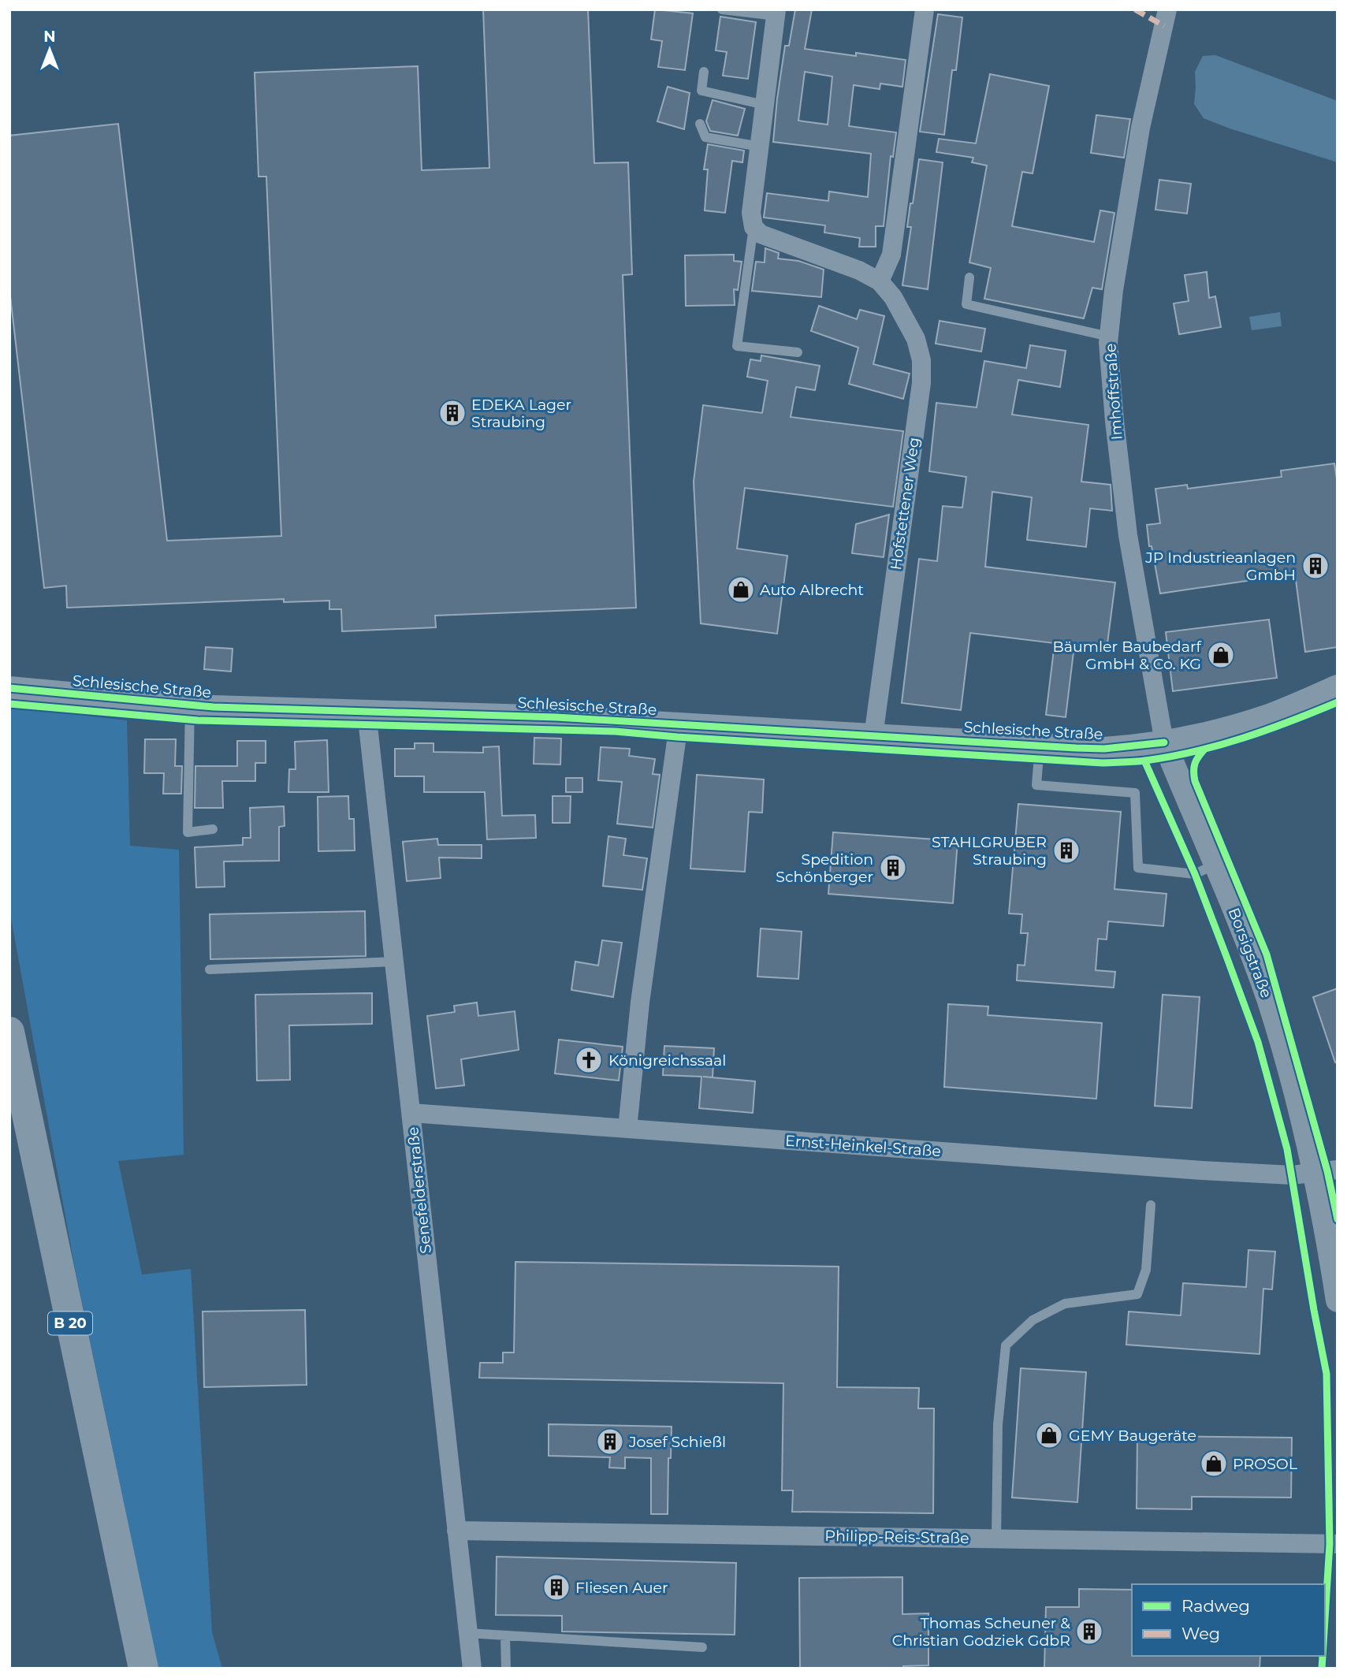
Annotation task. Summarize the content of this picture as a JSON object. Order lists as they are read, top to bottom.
{
  "streets": {
    "highway": ["B 20"],
    "street": [
      "Imhoffstraße",
      "Hofstettener Weg",
      "Schlesische Straße",
      "Borsigstraße",
      "Ernst-Heinkel-Straße",
      "Senefelderstraße",
      "Philipp-Reis-Straße"
    ]
  },
  "crossings": [
    ["Imhoffstraße", "Schlesische Straße"],
    ["Imhoffstraße", "Borsigstraße"],
    ["Hofstettener Weg", "Schlesische Straße"],
    ["Schlesische Straße", "Borsigstraße"],
    ["Schlesische Straße", "Senefelderstraße"],
    ["Borsigstraße", "Ernst-Heinkel-Straße"],
    ["Ernst-Heinkel-Straße", "Senefelderstraße"],
    ["Senefelderstraße", "Philipp-Reis-Straße"]
  ],
  "places": {
    "building": [
      "EDEKA Lager Straubing",
      "JP Industrieanlagen GmbH",
      "STAHLGRUBER Straubing",
      "Spedition Schönberger",
      "Josef Schießl",
      "Fliesen Auer",
      "Thomas Scheuner & Christian Godziek GdbR"
    ],
    "shop": [
      "Auto Albrecht",
      "Bäumler Baubedarf GmbH & Co. KG",
      "GEMY Baugeräte",
      "PROSOL"
    ],
    "church": ["Königreichssaal"]
  },
  "legend": ["Radweg", "Weg"],
  "north": "top"
}
